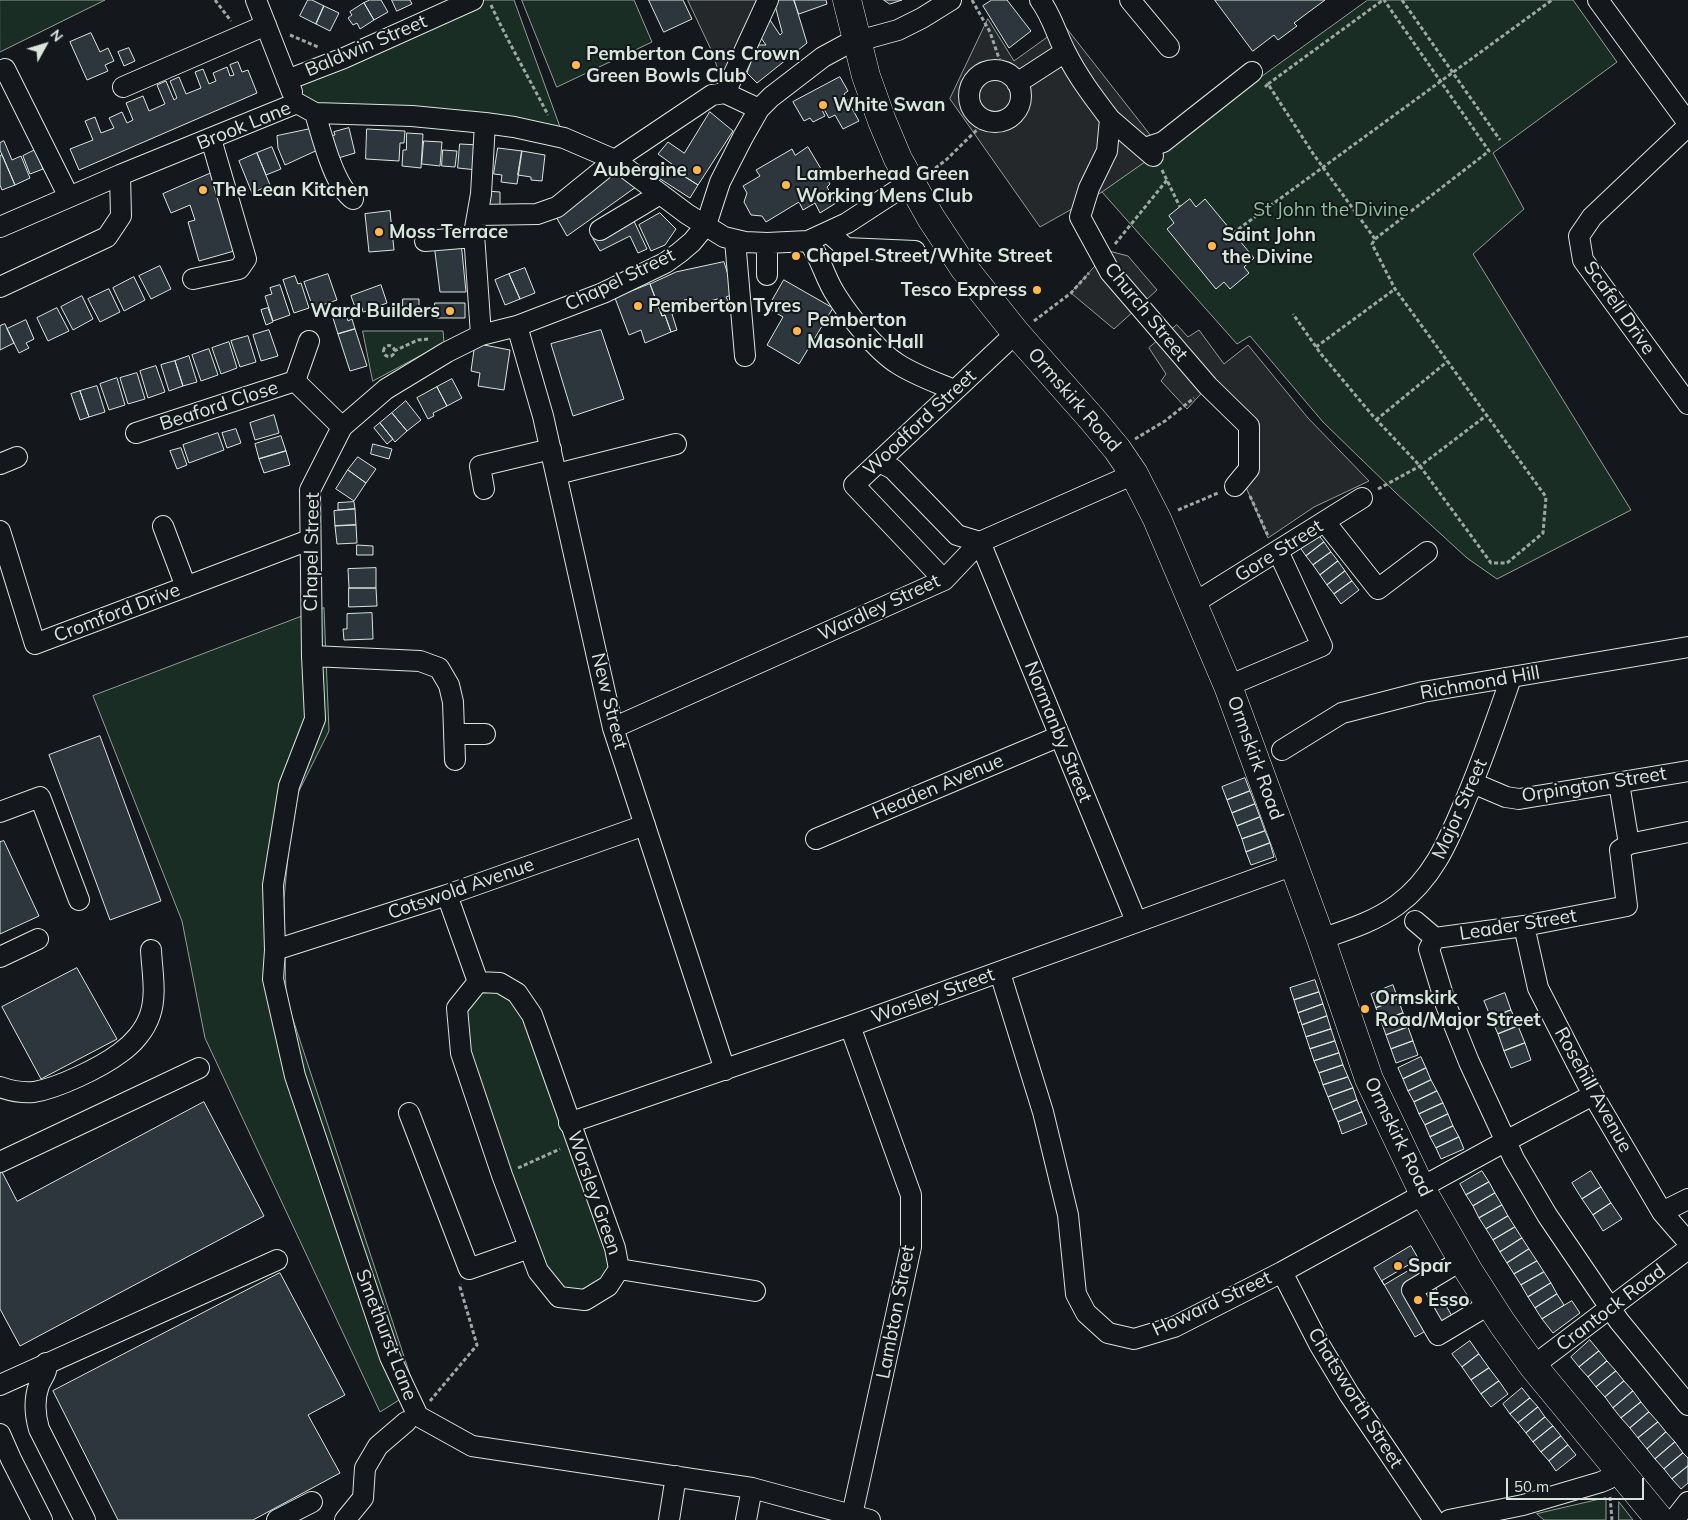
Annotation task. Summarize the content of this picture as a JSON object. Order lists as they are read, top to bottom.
{
  "streets": {
    "highway": ["Ormskirk Road"],
    "street": [
      "Baldwin Street",
      "Brook Lane",
      "Chapel Street",
      "Scafell Drive",
      "Church Street",
      "Beaford Close",
      "Woodford Street",
      "Gore Street",
      "Wardley Street",
      "Cromford Drive",
      "Richmond Hill",
      "New Street",
      "Normanby Street",
      "Orpington Street",
      "Headen Avenue",
      "Major Street",
      "Cotswold Avenue",
      "Leader Street",
      "Worsley Street",
      "Rosehill Avenue",
      "Worsley Green",
      "Howard Street",
      "Crantock Road",
      "Lambton Street",
      "Smethurst Lane",
      "Chatsworth Street"
    ]
  },
  "crossings": [
    ["Brook Lane", "Chapel Street"],
    ["Chapel Street", "Beaford Close"],
    ["Chapel Street", "Cromford Drive"],
    ["Chapel Street", "New Street"],
    ["Chapel Street", "Cotswold Avenue"],
    ["Chapel Street", "Smethurst Lane"],
    ["Ormskirk Road", "Woodford Street"],
    ["Ormskirk Road", "Gore Street"],
    ["Ormskirk Road", "Wardley Street"],
    ["Ormskirk Road", "Major Street"],
    ["Ormskirk Road", "Worsley Street"],
    ["Ormskirk Road", "Howard Street"],
    ["Ormskirk Road", "Crantock Road"],
    ["Woodford Street", "Wardley Street"],
    ["Wardley Street", "New Street"],
    ["Wardley Street", "Normanby Street"],
    ["Richmond Hill", "Major Street"],
    ["New Street", "Cotswold Avenue"],
    ["New Street", "Worsley Street"],
    ["Normanby Street", "Headen Avenue"],
    ["Normanby Street", "Worsley Street"],
    ["Orpington Street", "Major Street"],
    ["Cotswold Avenue", "Smethurst Lane"],
    ["Leader Street", "Rosehill Avenue"],
    ["Worsley Street", "Worsley Green"],
    ["Worsley Street", "Howard Street"],
    ["Worsley Street", "Lambton Street"],
    ["Rosehill Avenue", "Howard Street"],
    ["Howard Street", "Chatsworth Street"],
    ["Lambton Street", "Smethurst Lane"]
  ],
  "parks": ["St John the Divine"],
  "places": [
    "Pemberton Cons Crown Green Bowls Club",
    "White Swan",
    "Aubergine",
    "Lamberhead Green Working Mens Club",
    "The Lean Kitchen",
    "Moss Terrace",
    "Saint John the Divine",
    "Chapel Street/White Street",
    "Tesco Express",
    "Pemberton Tyres",
    "Ward Builders",
    "Pemberton Masonic Hall",
    "Ormskirk Road/Major Street",
    "Spar",
    "Esso"
  ],
  "scale_bar": "50 m",
  "north": "top right"
}
